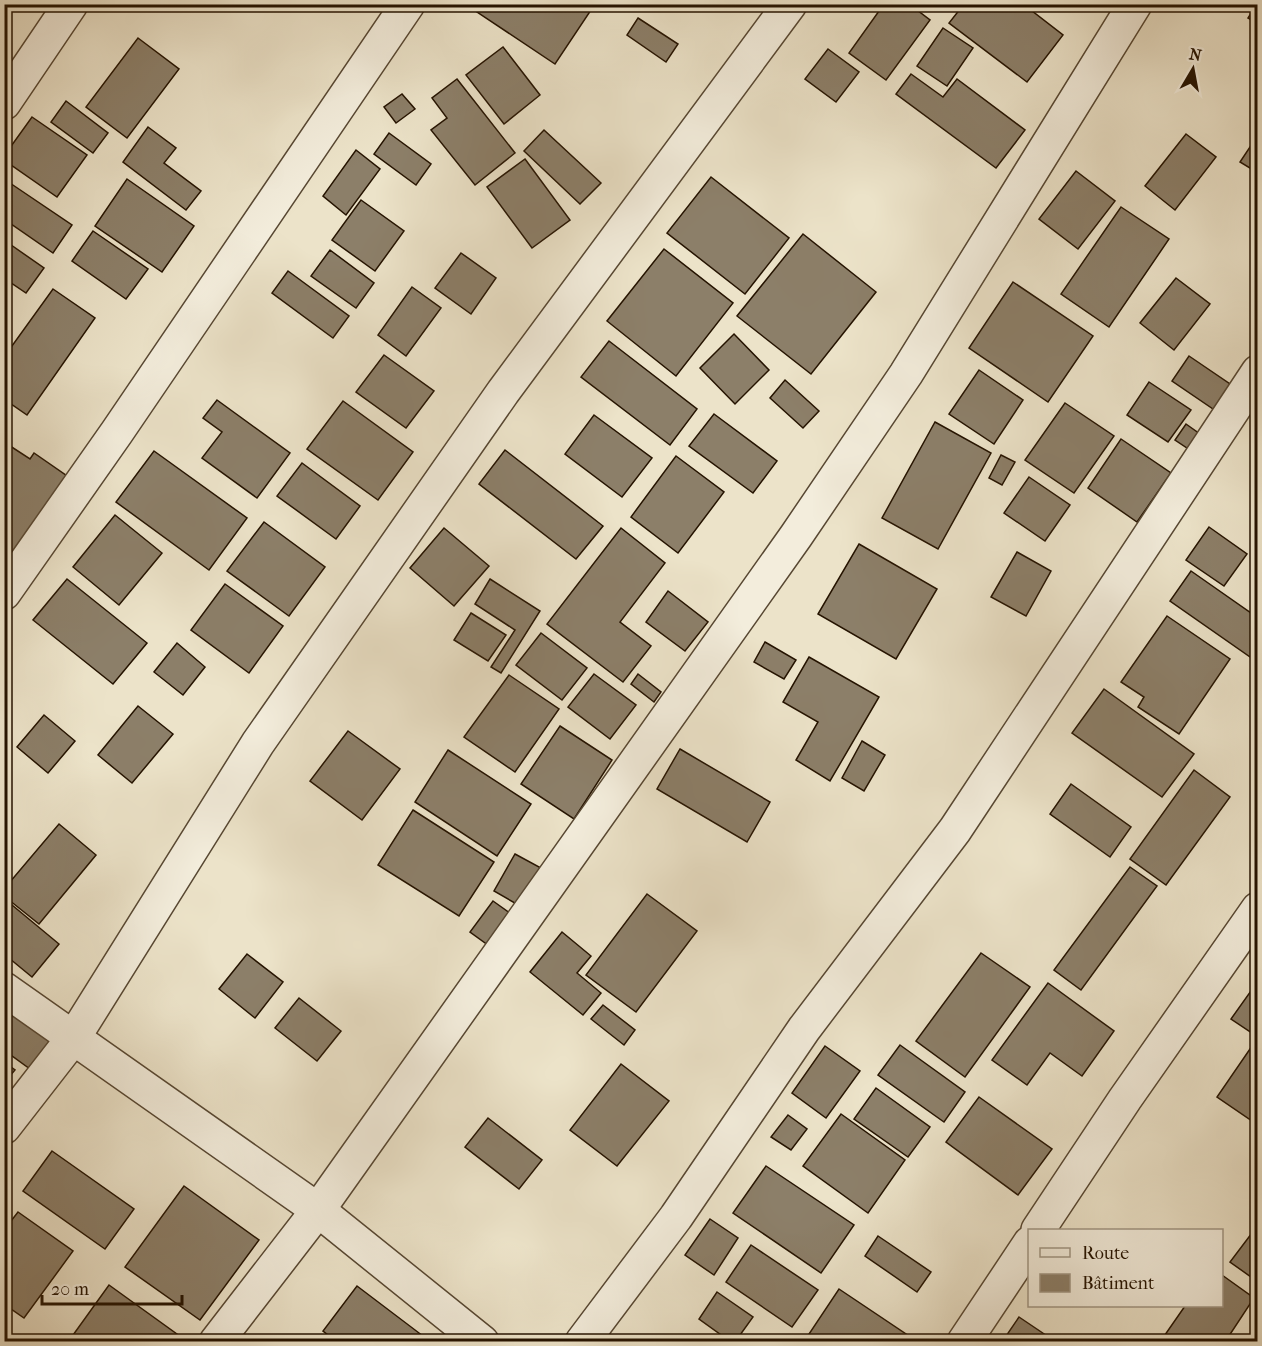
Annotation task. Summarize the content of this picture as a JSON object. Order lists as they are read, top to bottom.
{
  "legend": ["Route", "Bâtiment"],
  "scale_bar": "20 m",
  "north": "top"
}
